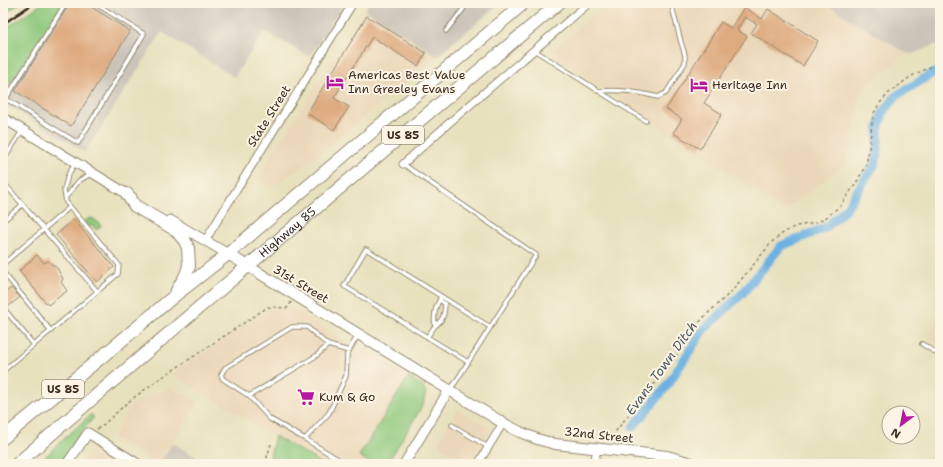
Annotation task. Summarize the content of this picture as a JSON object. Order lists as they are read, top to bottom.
{
  "streets": {
    "highway": ["US 85", "Highway 85"],
    "main road": ["31st Street", "32nd Street"],
    "street": ["State Street"]
  },
  "crossings": [
    ["State Street", "31st Street"],
    ["Highway 85", "31st Street"],
    ["31st Street", "32nd Street"]
  ],
  "water": ["Evans Town Ditch"],
  "places": {
    "hotel": ["Americas Best Value Inn Greeley Evans", "Heritage Inn"],
    "supermarket": ["Kum & Go"]
  },
  "north": "bottom left"
}
